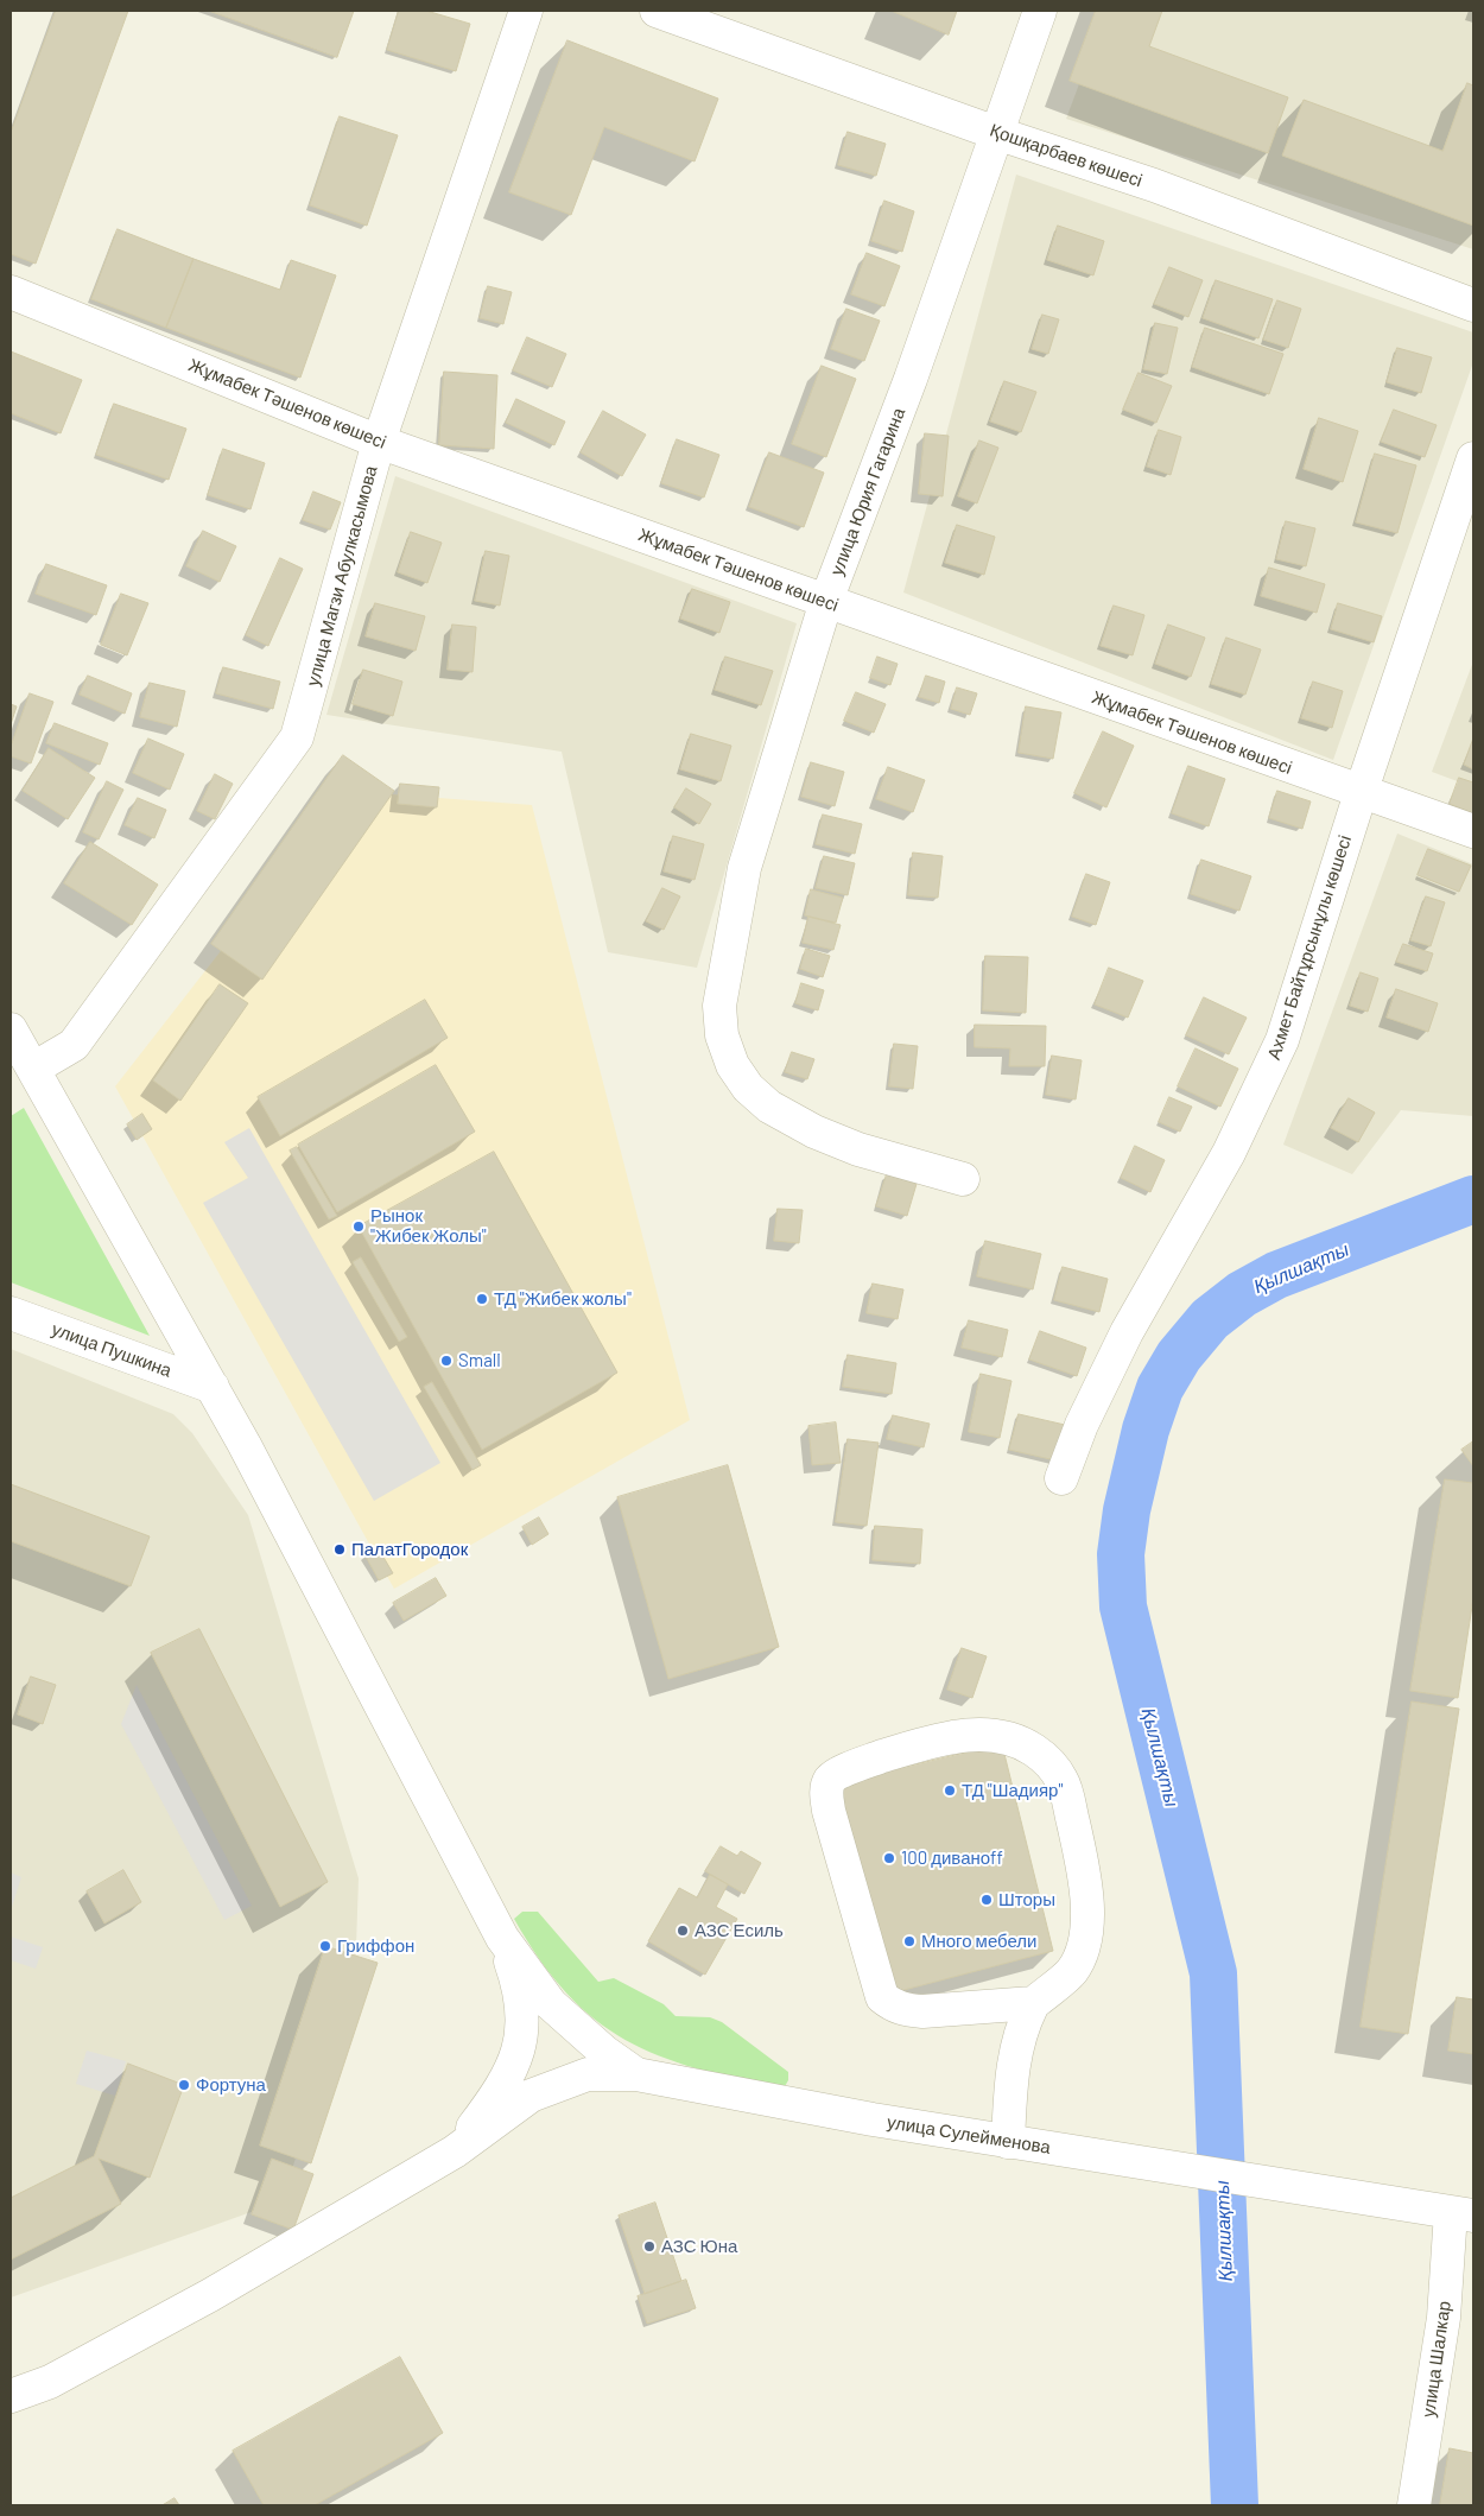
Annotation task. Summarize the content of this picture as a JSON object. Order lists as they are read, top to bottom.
{
  "streets": {
    "street": [
      "Қошқарбаев көшесі",
      "Жұмабек Тәшенов көшесі",
      "улица Юрия Гагарина",
      "улица Магзи Абулкасымова",
      "Ахмет Байтұрсынұлы көшесі",
      "улица Пушкина",
      "улица Сулейменова",
      "улица Шалкар"
    ]
  },
  "crossings": [
    ["Қошқарбаев көшесі", "улица Юрия Гагарина"],
    ["Жұмабек Тәшенов көшесі", "улица Юрия Гагарина"],
    ["Жұмабек Тәшенов көшесі", "улица Магзи Абулкасымова"],
    ["Жұмабек Тәшенов көшесі", "Ахмет Байтұрсынұлы көшесі"],
    ["улица Сулейменова", "улица Шалкар"]
  ],
  "water": ["Қылшақты"],
  "places": [
    "Рынок \"Жибек Жолы\"",
    "ТД \"Жибек жолы\"",
    "Small",
    "ПалатГородок",
    "ТД \"Шадияр\"",
    "100 диваноff",
    "Шторы",
    "АЗС Есиль",
    "Много мебели",
    "Гриффон",
    "Фортуна",
    "АЗС Юна"
  ]
}
